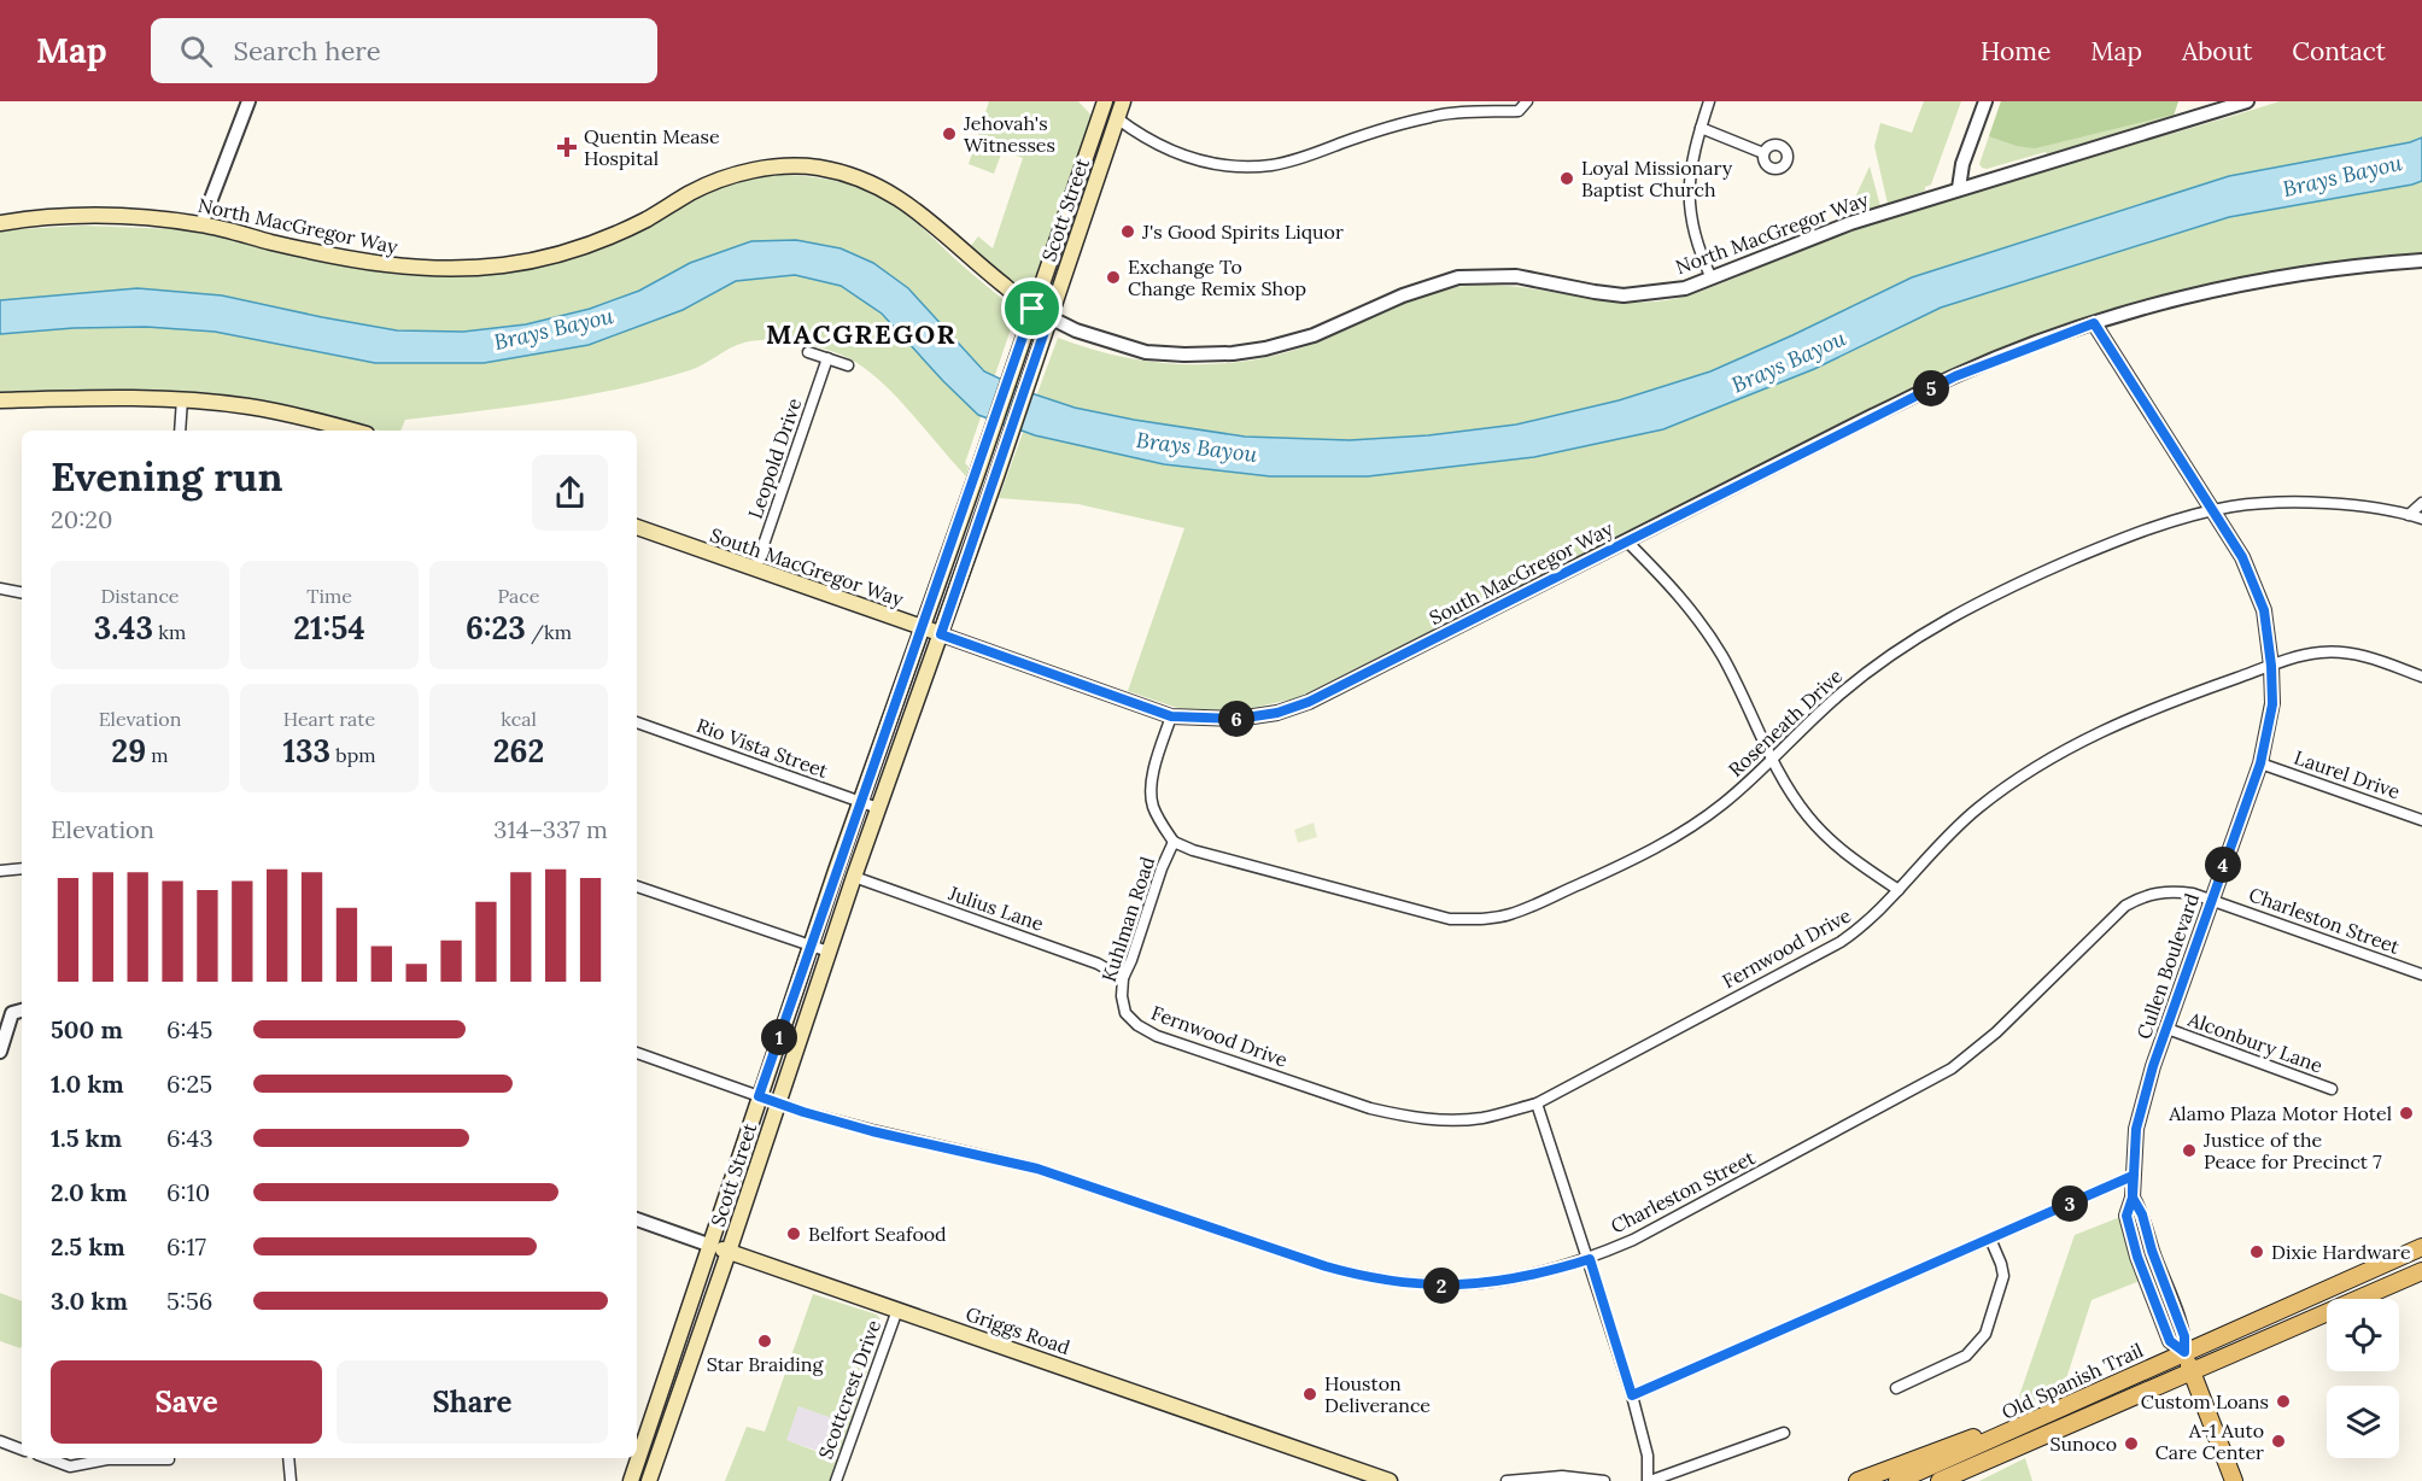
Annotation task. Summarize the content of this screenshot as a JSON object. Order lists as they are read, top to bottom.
{
  "streets": {
    "main road": [
      "Scott Street",
      "North MacGregor Way",
      "South MacGregor Way",
      "Cullen Boulevard",
      "Griggs Road",
      "Old Spanish Trail"
    ],
    "street": [
      "Leopold Drive",
      "Roseneath Drive",
      "Rio Vista Street",
      "Laurel Drive",
      "Julius Lane",
      "Kuhlman Road",
      "Charleston Street",
      "Fernwood Drive",
      "Alconbury Lane",
      "Scottcrest Drive"
    ]
  },
  "crossings": [
    ["Scott Street", "North MacGregor Way"],
    ["Scott Street", "South MacGregor Way"],
    ["Scott Street", "Rio Vista Street"],
    ["Scott Street", "Julius Lane"],
    ["Scott Street", "Charleston Street"],
    ["Scott Street", "Griggs Road"],
    ["Leopold Drive", "South MacGregor Way"],
    ["South MacGregor Way", "Kuhlman Road"],
    ["South MacGregor Way", "Cullen Boulevard"],
    ["Roseneath Drive", "Kuhlman Road"],
    ["Roseneath Drive", "Cullen Boulevard"],
    ["Laurel Drive", "Cullen Boulevard"],
    ["Julius Lane", "Kuhlman Road"],
    ["Kuhlman Road", "Fernwood Drive"],
    ["Charleston Street", "Cullen Boulevard"],
    ["Fernwood Drive", "Cullen Boulevard"],
    ["Cullen Boulevard", "Alconbury Lane"],
    ["Cullen Boulevard", "Old Spanish Trail"],
    ["Griggs Road", "Scottcrest Drive"]
  ],
  "districts": ["MACGREGOR"],
  "water": ["Brays Bayou"],
  "places": {
    "other": [
      "Jehovah's Witnesses",
      "Loyal Missionary Baptist Church",
      "J's Good Spirits Liquor",
      "Exchange To Change Remix Shop",
      "Alamo Plaza Motor Hotel",
      "Justice of the Peace for Precinct 7",
      "Belfort Seafood",
      "Dixie Hardware",
      "Star Braiding",
      "Houston Deliverance",
      "Custom Loans",
      "A-1 Auto Care Center",
      "Sunoco"
    ],
    "health": ["Quentin Mease Hospital"]
  },
  "page": {
    "header": "Map",
    "search": "Search here",
    "nav": [
      "Home",
      "Map",
      "About",
      "Contact"
    ],
    "pins": [
      "5",
      "6",
      "4",
      "1",
      "3",
      "2"
    ],
    "heading": ["Evening run", "20:20"],
    "stats": [
      ["Distance", "3.43 km"],
      ["Time", "21:54"],
      ["Pace", "6:23 /km"],
      ["Elevation", "29 m"],
      ["Heart rate", "133 bpm"],
      ["kcal", "262"]
    ],
    "chart": ["Elevation", "314–337 m"],
    "list": [
      {
        "name": "500 m",
        "note": "6:45"
      },
      {
        "name": "1.0 km",
        "note": "6:25"
      },
      {
        "name": "1.5 km",
        "note": "6:43"
      },
      {
        "name": "2.0 km",
        "note": "6:10"
      },
      {
        "name": "2.5 km",
        "note": "6:17"
      },
      {
        "name": "3.0 km",
        "note": "5:56"
      }
    ],
    "buttons": ["Save", "Share"]
  }
}
